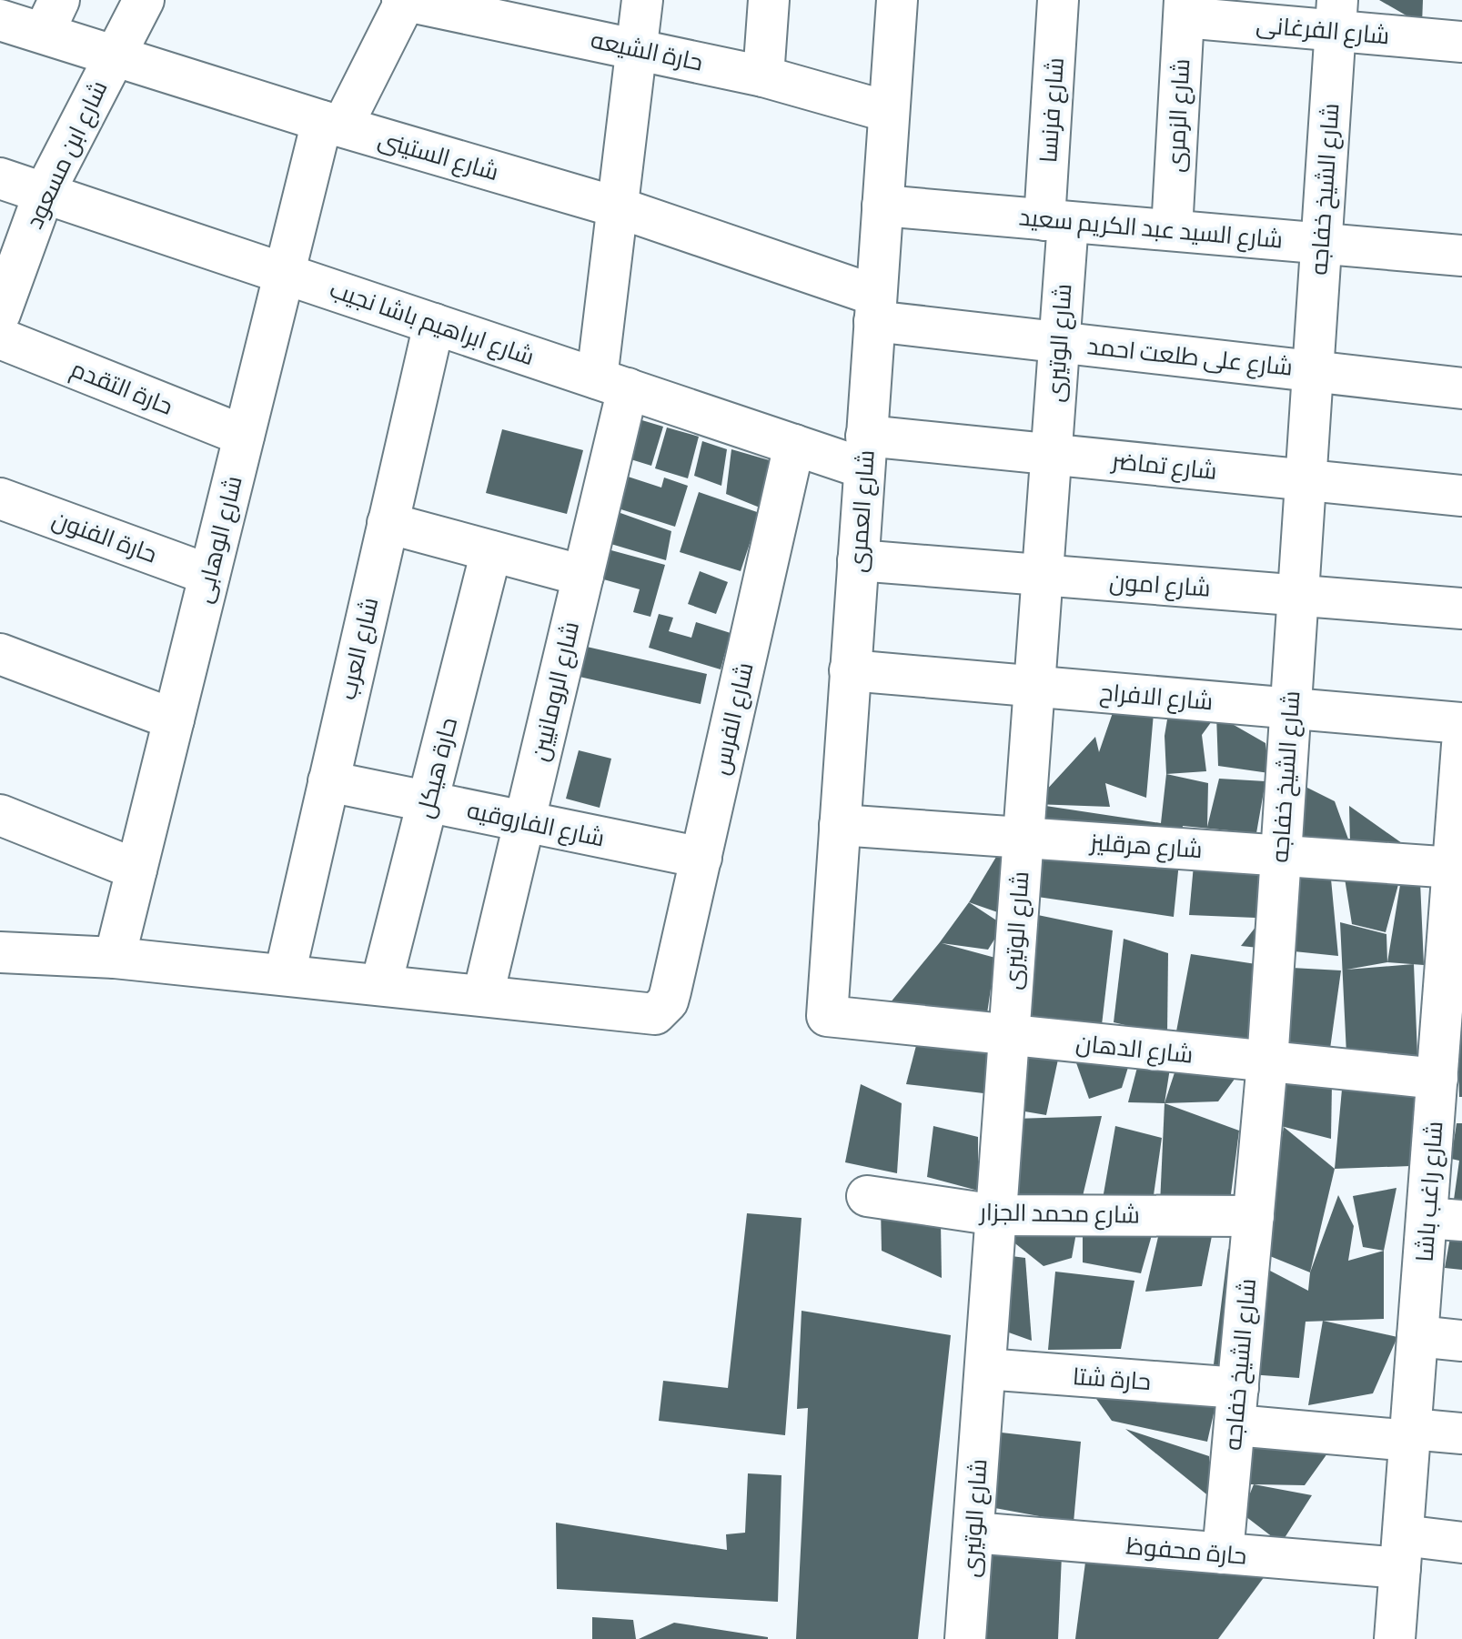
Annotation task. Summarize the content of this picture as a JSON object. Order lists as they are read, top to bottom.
{
  "streets": {
    "street": [
      "شارع الفرغانى",
      "حارة الشيعه",
      "شارع فرنسا",
      "شارع الزمرى",
      "شارع ابن مسعود",
      "شارع الستينى",
      "شارع الشيخ خفاجه",
      "شارع السيد عبد الكريم سعيد",
      "شارع ابراهيم باشا نجيب",
      "شارع الوتيرى",
      "شارع على طلعت احمد",
      "حارة التقدم",
      "شارع تماضر",
      "شارع العمرى",
      "حارة الفنون",
      "شارع الوهابى",
      "شارع امون",
      "شارع العرب",
      "شارع الرومانيين",
      "شارع الافراح",
      "شارع الفرس",
      "حارة هيكل",
      "شارع الفاروقيه",
      "شارع هرقليز",
      "شارع الدهان",
      "شارع راغب باشا",
      "شارع محمد الجزار",
      "حارة شتا",
      "حارة محفوظ"
    ]
  },
  "crossings": [
    ["شارع الفرغانى", "شارع الزمرى"],
    ["شارع الفرغانى", "شارع الشيخ خفاجه"],
    ["حارة الشيعه", "شارع العمرى"],
    ["حارة الشيعه", "شارع الوهابى"],
    ["حارة الشيعه", "شارع الرومانيين"],
    ["شارع فرنسا", "شارع السيد عبد الكريم سعيد"],
    ["شارع فرنسا", "شارع الوتيرى"],
    ["شارع الزمرى", "شارع السيد عبد الكريم سعيد"],
    ["شارع ابن مسعود", "شارع الستينى"],
    ["شارع ابن مسعود", "شارع ابراهيم باشا نجيب"],
    ["شارع الستينى", "شارع على طلعت احمد"],
    ["شارع الستينى", "شارع العمرى"],
    ["شارع الستينى", "شارع الوهابى"],
    ["شارع الستينى", "شارع الرومانيين"],
    ["شارع الشيخ خفاجه", "شارع السيد عبد الكريم سعيد"],
    ["شارع الشيخ خفاجه", "شارع على طلعت احمد"],
    ["شارع الشيخ خفاجه", "شارع تماضر"],
    ["شارع الشيخ خفاجه", "شارع امون"],
    ["شارع الشيخ خفاجه", "شارع الافراح"],
    ["شارع الشيخ خفاجه", "شارع هرقليز"],
    ["شارع الشيخ خفاجه", "شارع الدهان"],
    ["شارع الشيخ خفاجه", "شارع محمد الجزار"],
    ["شارع الشيخ خفاجه", "حارة شتا"],
    ["شارع الشيخ خفاجه", "حارة محفوظ"],
    ["شارع السيد عبد الكريم سعيد", "شارع الوتيرى"],
    ["شارع السيد عبد الكريم سعيد", "شارع العمرى"],
    ["شارع ابراهيم باشا نجيب", "شارع تماضر"],
    ["شارع ابراهيم باشا نجيب", "شارع العمرى"],
    ["شارع ابراهيم باشا نجيب", "شارع الوهابى"],
    ["شارع ابراهيم باشا نجيب", "شارع العرب"],
    ["شارع ابراهيم باشا نجيب", "شارع الرومانيين"],
    ["شارع ابراهيم باشا نجيب", "شارع الفرس"],
    ["شارع الوتيرى", "شارع على طلعت احمد"],
    ["شارع الوتيرى", "شارع تماضر"],
    ["شارع الوتيرى", "شارع امون"],
    ["شارع الوتيرى", "شارع الافراح"],
    ["شارع الوتيرى", "شارع هرقليز"],
    ["شارع الوتيرى", "شارع الدهان"],
    ["شارع الوتيرى", "شارع محمد الجزار"],
    ["شارع الوتيرى", "حارة شتا"],
    ["شارع الوتيرى", "حارة محفوظ"],
    ["شارع على طلعت احمد", "شارع العمرى"],
    ["حارة التقدم", "شارع الوهابى"],
    ["شارع تماضر", "شارع العمرى"],
    ["شارع العمرى", "شارع امون"],
    ["شارع العمرى", "شارع الافراح"],
    ["شارع العمرى", "شارع هرقليز"],
    ["شارع العمرى", "شارع الدهان"],
    ["حارة الفنون", "شارع الوهابى"],
    ["شارع العرب", "شارع الفاروقيه"],
    ["شارع الرومانيين", "شارع الفرس"],
    ["شارع الرومانيين", "شارع الفاروقيه"],
    ["شارع الفرس", "شارع الفاروقيه"],
    ["حارة هيكل", "شارع الفاروقيه"],
    ["شارع هرقليز", "شارع راغب باشا"],
    ["شارع الدهان", "شارع راغب باشا"],
    ["شارع راغب باشا", "حارة شتا"],
    ["شارع راغب باشا", "حارة محفوظ"]
  ]
}
